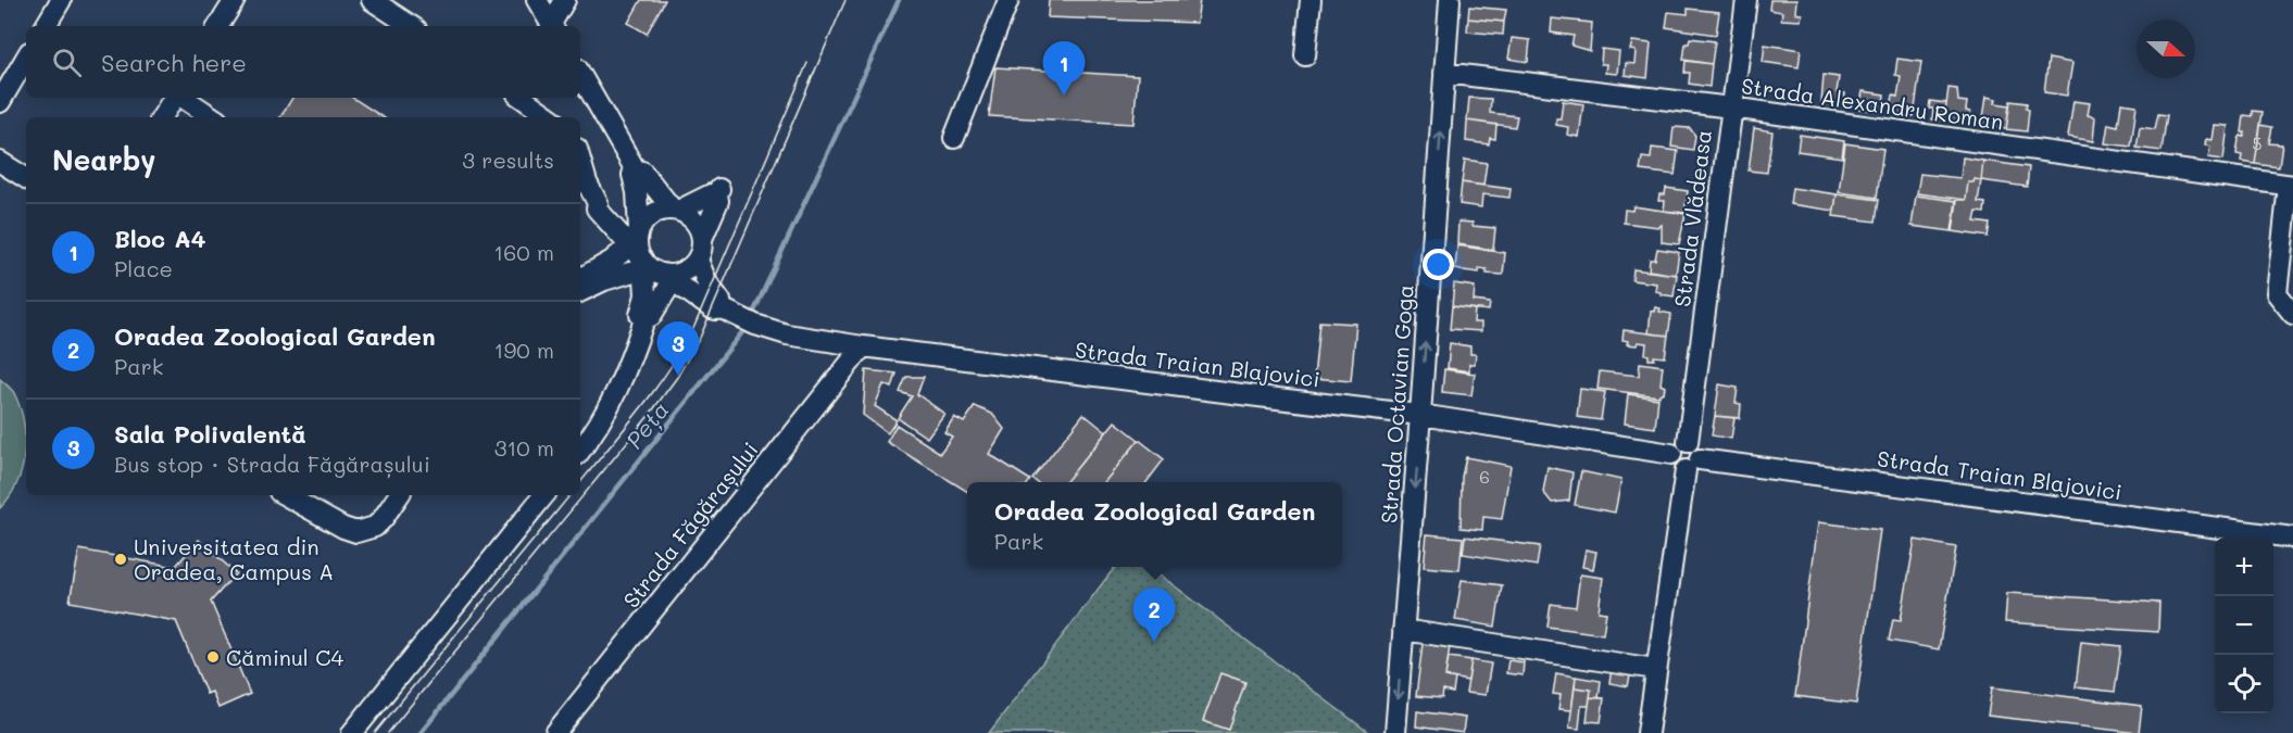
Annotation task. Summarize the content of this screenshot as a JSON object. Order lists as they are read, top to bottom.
{
  "streets": {
    "street": [
      "Strada Alexandru Roman",
      "Strada Vlădeasa",
      "Strada Traian Blajovici",
      "Strada Octavian Goga",
      "Strada Făgărașului"
    ]
  },
  "crossings": [
    ["Strada Alexandru Roman", "Strada Vlădeasa"],
    ["Strada Alexandru Roman", "Strada Octavian Goga"],
    ["Strada Vlădeasa", "Strada Traian Blajovici"],
    ["Strada Traian Blajovici", "Strada Octavian Goga"],
    ["Strada Traian Blajovici", "Strada Făgărașului"]
  ],
  "water": ["Peța"],
  "places": ["Universitatea din Oradea, Campus A", "Căminul C4"],
  "house_numbers": ["5", "6"],
  "north": "right",
  "page": {
    "search": "Search here",
    "pins": ["1", "3", "2"],
    "heading": ["Nearby", "3 results"],
    "list": [
      {
        "mark": "1",
        "name": "Bloc A4",
        "note": "Place",
        "value": "160 m"
      },
      {
        "mark": "2",
        "name": "Oradea Zoological Garden",
        "note": "Park",
        "value": "190 m"
      },
      {
        "mark": "3",
        "name": "Sala Polivalentă",
        "note": "Bus stop · Strada Făgărașului",
        "value": "310 m"
      }
    ],
    "popup": ["Oradea Zoological Garden", "Park"],
    "map_buttons": ["+", "−"]
  }
}
